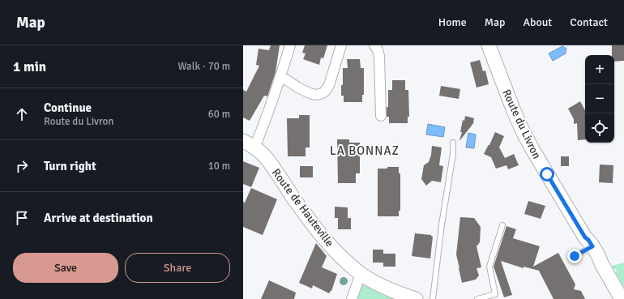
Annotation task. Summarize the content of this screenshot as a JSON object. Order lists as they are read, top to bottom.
{
  "streets": {
    "street": ["Route du Livron", "Route de Hauteville"]
  },
  "districts": ["LA BONNAZ"],
  "page": {
    "header": "Map",
    "nav": [
      "Home",
      "Map",
      "About",
      "Contact"
    ],
    "heading": ["1 min", "Walk · 70 m"],
    "map_buttons": ["+", "−"],
    "list": [
      ["Continue", "Route du Livron", "60 m"],
      ["Turn right", "10 m"],
      "Arrive at destination"
    ],
    "buttons": ["Save", "Share"]
  }
}
